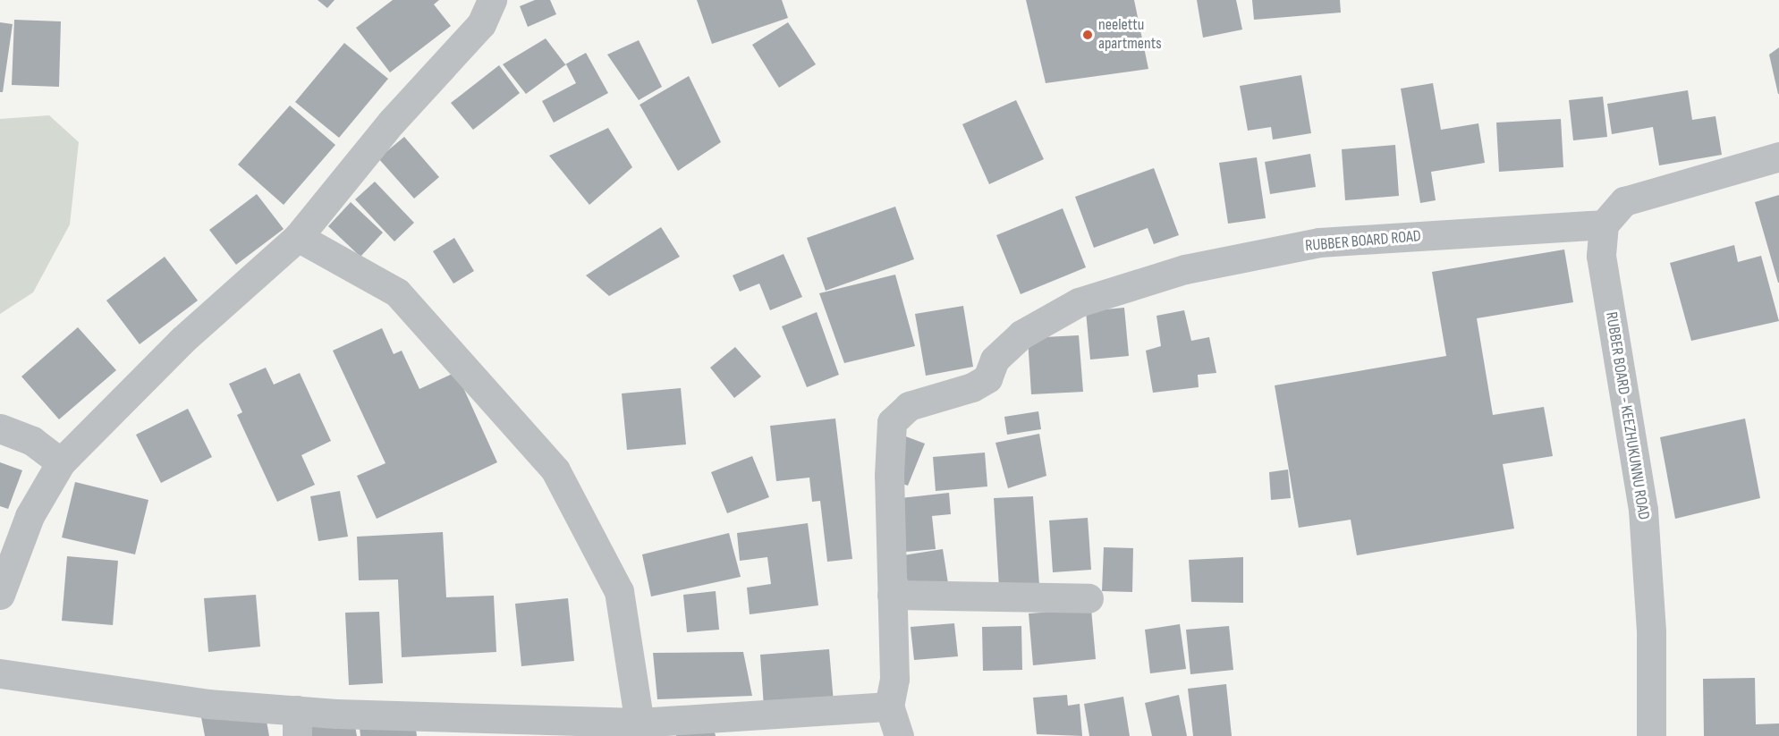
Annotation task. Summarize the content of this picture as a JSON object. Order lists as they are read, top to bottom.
{
  "streets": {
    "street": ["RUBBER BOARD ROAD", "RUBBER BOARD - KEEZHUKUNNU ROAD"]
  },
  "crossings": [
    ["RUBBER BOARD ROAD", "RUBBER BOARD - KEEZHUKUNNU ROAD"]
  ],
  "places": ["neelettu apartments"]
}
